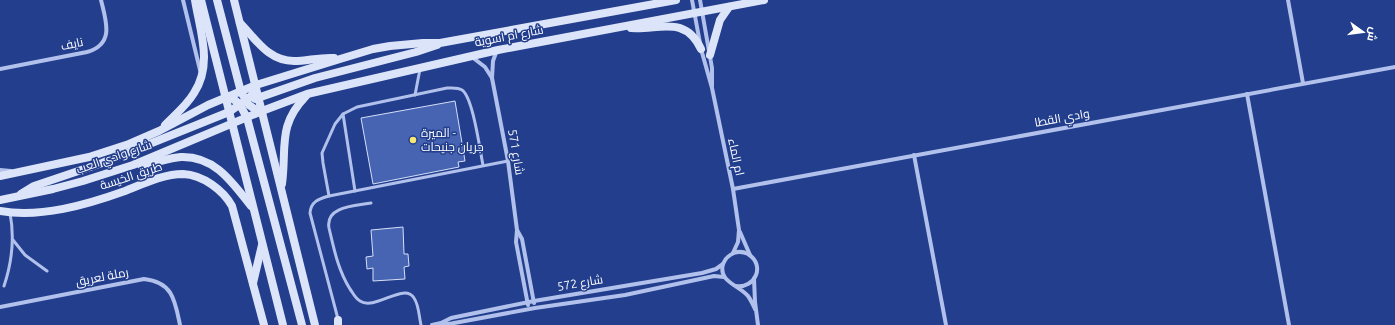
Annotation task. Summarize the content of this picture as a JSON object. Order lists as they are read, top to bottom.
{
  "streets": {
    "main road": ["شارع ام اسوية", "شارع وادي العب", "طريق الخيسة"],
    "street": [
      "نايف",
      "وادي القطا",
      "شارع 571",
      "ام الماء",
      "رملة لعريق",
      "شارع 572"
    ]
  },
  "crossings": [
    ["شارع ام اسوية", "شارع 571"],
    ["شارع ام اسوية", "شارع وادي العب"],
    ["شارع ام اسوية", "ام الماء"],
    ["وادي القطا", "ام الماء"],
    ["شارع 571", "شارع 572"],
    ["ام الماء", "شارع 572"]
  ],
  "places": ["الميرة - جريان جنيحات"],
  "north": "right"
}
